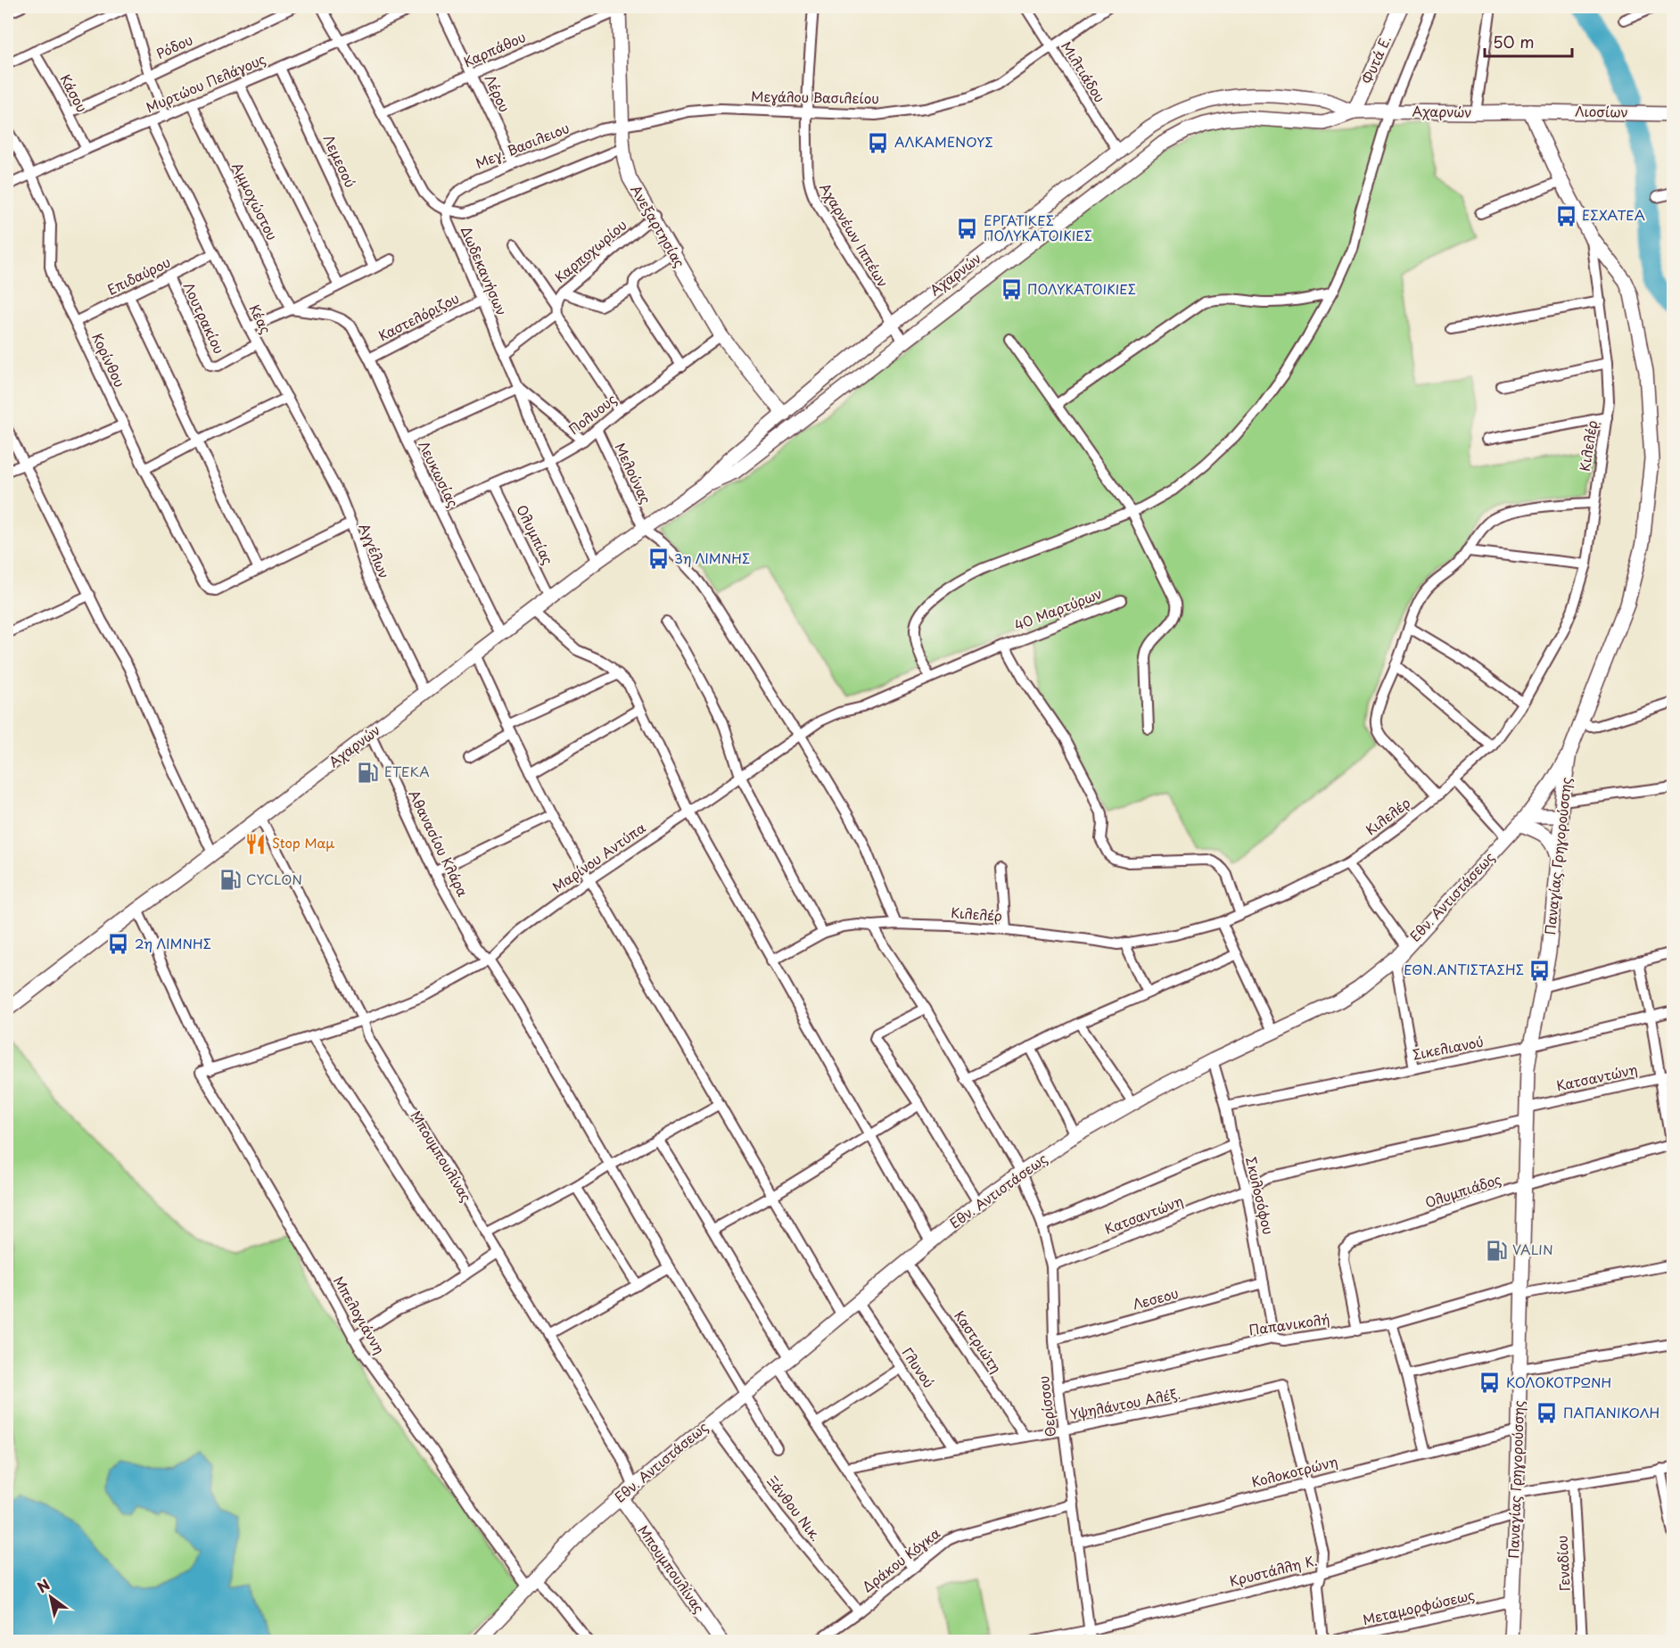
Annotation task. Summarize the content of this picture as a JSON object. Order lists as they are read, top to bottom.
{
  "streets": {
    "street": [
      "Ρόδου",
      "Καρπάθου",
      "Φυτά Ε.",
      "Μιλτιάδου",
      "Μυρτώου Πελάγους",
      "Κάσου",
      "Λέρου",
      "Μεγάλου Βασιλείου",
      "Αχαρνών",
      "Λιοσίων",
      "Μεγ. Βασιλειου",
      "Λεμεσού",
      "Αμμοχώστου",
      "Ανεξαρτησίας",
      "Αχαρνέων Ιππέων",
      "Καρποχωρίου",
      "Δωδεκανήσων",
      "Επιδαύρου",
      "Καστελόριζου",
      "Λουτρακίου",
      "Κέας",
      "Κορίνθου",
      "Πολυους",
      "Κιλελέρ",
      "Μελούνας",
      "Λευκωσίας",
      "Ολυμπίας",
      "Αγγέλων",
      "40 Μαρτύρων",
      "Αθανασίου Κλάρα",
      "Παναγίας Γρηγορούσσης",
      "Μαρίνου Αντύπα",
      "Εθν. Αντιστάσεως",
      "Σικελιανού",
      "Κατσαντώνη",
      "Μπουμπουλίνας",
      "Ολυμπιάδος",
      "Σκυλοσόφου",
      "Λεσεου",
      "Μπελογιάννη",
      "Παπανικολή",
      "Καστριώτη",
      "Γλυνού",
      "Υψηλάντου Αλέξ.",
      "Θερίσσου",
      "Κολοκοτρώνη",
      "Ξάνθου Νικ.",
      "Δράκου Κόγκα",
      "Γεναδίου",
      "Κρυστάλλη Κ.",
      "Μεταμορφώσεως"
    ]
  },
  "crossings": [
    ["Ρόδου", "Κάσου"],
    ["Καρπάθου", "Λέρου"],
    ["Καρπάθου", "Ανεξαρτησίας"],
    ["Φυτά Ε.", "Αχαρνών"],
    ["Μιλτιάδου", "Μεγάλου Βασιλείου"],
    ["Μιλτιάδου", "Αχαρνών"],
    ["Μυρτώου Πελάγους", "Κάσου"],
    ["Μυρτώου Πελάγους", "Λεμεσού"],
    ["Μυρτώου Πελάγους", "Αμμοχώστου"],
    ["Μυρτώου Πελάγους", "Κέας"],
    ["Μυρτώου Πελάγους", "Κορίνθου"],
    ["Λέρου", "Μεγ. Βασιλειου"],
    ["Μεγάλου Βασιλείου", "Μεγ. Βασιλειου"],
    ["Μεγάλου Βασιλείου", "Ανεξαρτησίας"],
    ["Μεγάλου Βασιλείου", "Αχαρνέων Ιππέων"],
    ["Αχαρνών", "Λιοσίων"],
    ["Αχαρνών", "Ανεξαρτησίας"],
    ["Αχαρνών", "Αχαρνέων Ιππέων"],
    ["Αχαρνών", "Δωδεκανήσων"],
    ["Αχαρνών", "Μελούνας"],
    ["Αχαρνών", "Λευκωσίας"],
    ["Αχαρνών", "Ολυμπίας"],
    ["Αχαρνών", "Αγγέλων"],
    ["Αχαρνών", "Αθανασίου Κλάρα"],
    ["Αχαρνών", "Παναγίας Γρηγορούσσης"],
    ["Αχαρνών", "Μπουμπουλίνας"],
    ["Αχαρνών", "Μπελογιάννη"],
    ["Λιοσίων", "Παναγίας Γρηγορούσσης"],
    ["Μεγ. Βασιλειου", "Ανεξαρτησίας"],
    ["Μεγ. Βασιλειου", "Δωδεκανήσων"],
    ["Αμμοχώστου", "Λευκωσίας"],
    ["Ανεξαρτησίας", "Καρποχωρίου"],
    ["Ανεξαρτησίας", "Πολυους"],
    ["Καρποχωρίου", "Δωδεκανήσων"],
    ["Δωδεκανήσων", "Καστελόριζου"],
    ["Δωδεκανήσων", "Πολυους"],
    ["Επιδαύρου", "Λουτρακίου"],
    ["Επιδαύρου", "Κέας"],
    ["Επιδαύρου", "Κορίνθου"],
    ["Καστελόριζου", "Λευκωσίας"],
    ["Λουτρακίου", "Κέας"],
    ["Κέας", "Αγγέλων"],
    ["Κορίνθου", "Αγγέλων"],
    ["Πολυους", "Μελούνας"],
    ["Πολυους", "Λευκωσίας"],
    ["Πολυους", "Ολυμπίας"],
    ["Κιλελέρ", "Παναγίας Γρηγορούσσης"],
    ["Κιλελέρ", "Θερίσσου"],
    ["40 Μαρτύρων", "Μαρίνου Αντύπα"],
    ["Αθανασίου Κλάρα", "Μαρίνου Αντύπα"],
    ["Αθανασίου Κλάρα", "Εθν. Αντιστάσεως"],
    ["Παναγίας Γρηγορούσσης", "Εθν. Αντιστάσεως"],
    ["Παναγίας Γρηγορούσσης", "Σικελιανού"],
    ["Παναγίας Γρηγορούσσης", "Κατσαντώνη"],
    ["Παναγίας Γρηγορούσσης", "Ολυμπιάδος"],
    ["Παναγίας Γρηγορούσσης", "Παπανικολή"],
    ["Παναγίας Γρηγορούσσης", "Κολοκοτρώνη"],
    ["Παναγίας Γρηγορούσσης", "Κρυστάλλη Κ."],
    ["Παναγίας Γρηγορούσσης", "Μεταμορφώσεως"],
    ["Μαρίνου Αντύπα", "Μπουμπουλίνας"],
    ["Μαρίνου Αντύπα", "Μπελογιάννη"],
    ["Εθν. Αντιστάσεως", "Μπουμπουλίνας"],
    ["Εθν. Αντιστάσεως", "Σκυλοσόφου"],
    ["Εθν. Αντιστάσεως", "Μπελογιάννη"],
    ["Εθν. Αντιστάσεως", "Καστριώτη"],
    ["Εθν. Αντιστάσεως", "Γλυνού"],
    ["Εθν. Αντιστάσεως", "Θερίσσου"],
    ["Εθν. Αντιστάσεως", "Ξάνθου Νικ."],
    ["Σικελιανού", "Σκυλοσόφου"],
    ["Κατσαντώνη", "Σκυλοσόφου"],
    ["Κατσαντώνη", "Θερίσσου"],
    ["Ολυμπιάδος", "Παπανικολή"],
    ["Σκυλοσόφου", "Λεσεου"],
    ["Σκυλοσόφου", "Παπανικολή"],
    ["Λεσεου", "Θερίσσου"],
    ["Παπανικολή", "Θερίσσου"],
    ["Καστριώτη", "Υψηλάντου Αλέξ."],
    ["Γλυνού", "Υψηλάντου Αλέξ."],
    ["Υψηλάντου Αλέξ.", "Θερίσσου"],
    ["Υψηλάντου Αλέξ.", "Κολοκοτρώνη"],
    ["Θερίσσου", "Κολοκοτρώνη"],
    ["Θερίσσου", "Δράκου Κόγκα"],
    ["Θερίσσου", "Κρυστάλλη Κ."],
    ["Ξάνθου Νικ.", "Δράκου Κόγκα"]
  ],
  "places": {
    "bus stop": [
      "ΑΛΚΑΜΕΝΟΥΣ",
      "ΕΣΧΑΤΕΑ",
      "ΕΡΓΑΤΙΚΕΣ ΠΟΛΥΚΑΤΟΙΚΙΕΣ",
      "ΠΟΛΥΚΑΤΟΙΚΙΕΣ",
      "3η ΛΙΜΝΗΣ",
      "2η ΛΙΜΝΗΣ",
      "ΕΘΝ.ΑΝΤΙΣΤΑΣΗΣ",
      "ΚΟΛΟΚΟΤΡΩΝΗ",
      "ΠΑΠΑΝΙΚΟΛΗ"
    ],
    "fuel station": ["ΕΤΕΚΑ", "CYCLON", "VALIN"],
    "restaurant": ["Stop Μαμ"]
  },
  "scale_bar": "50 m",
  "north": "top left"
}
